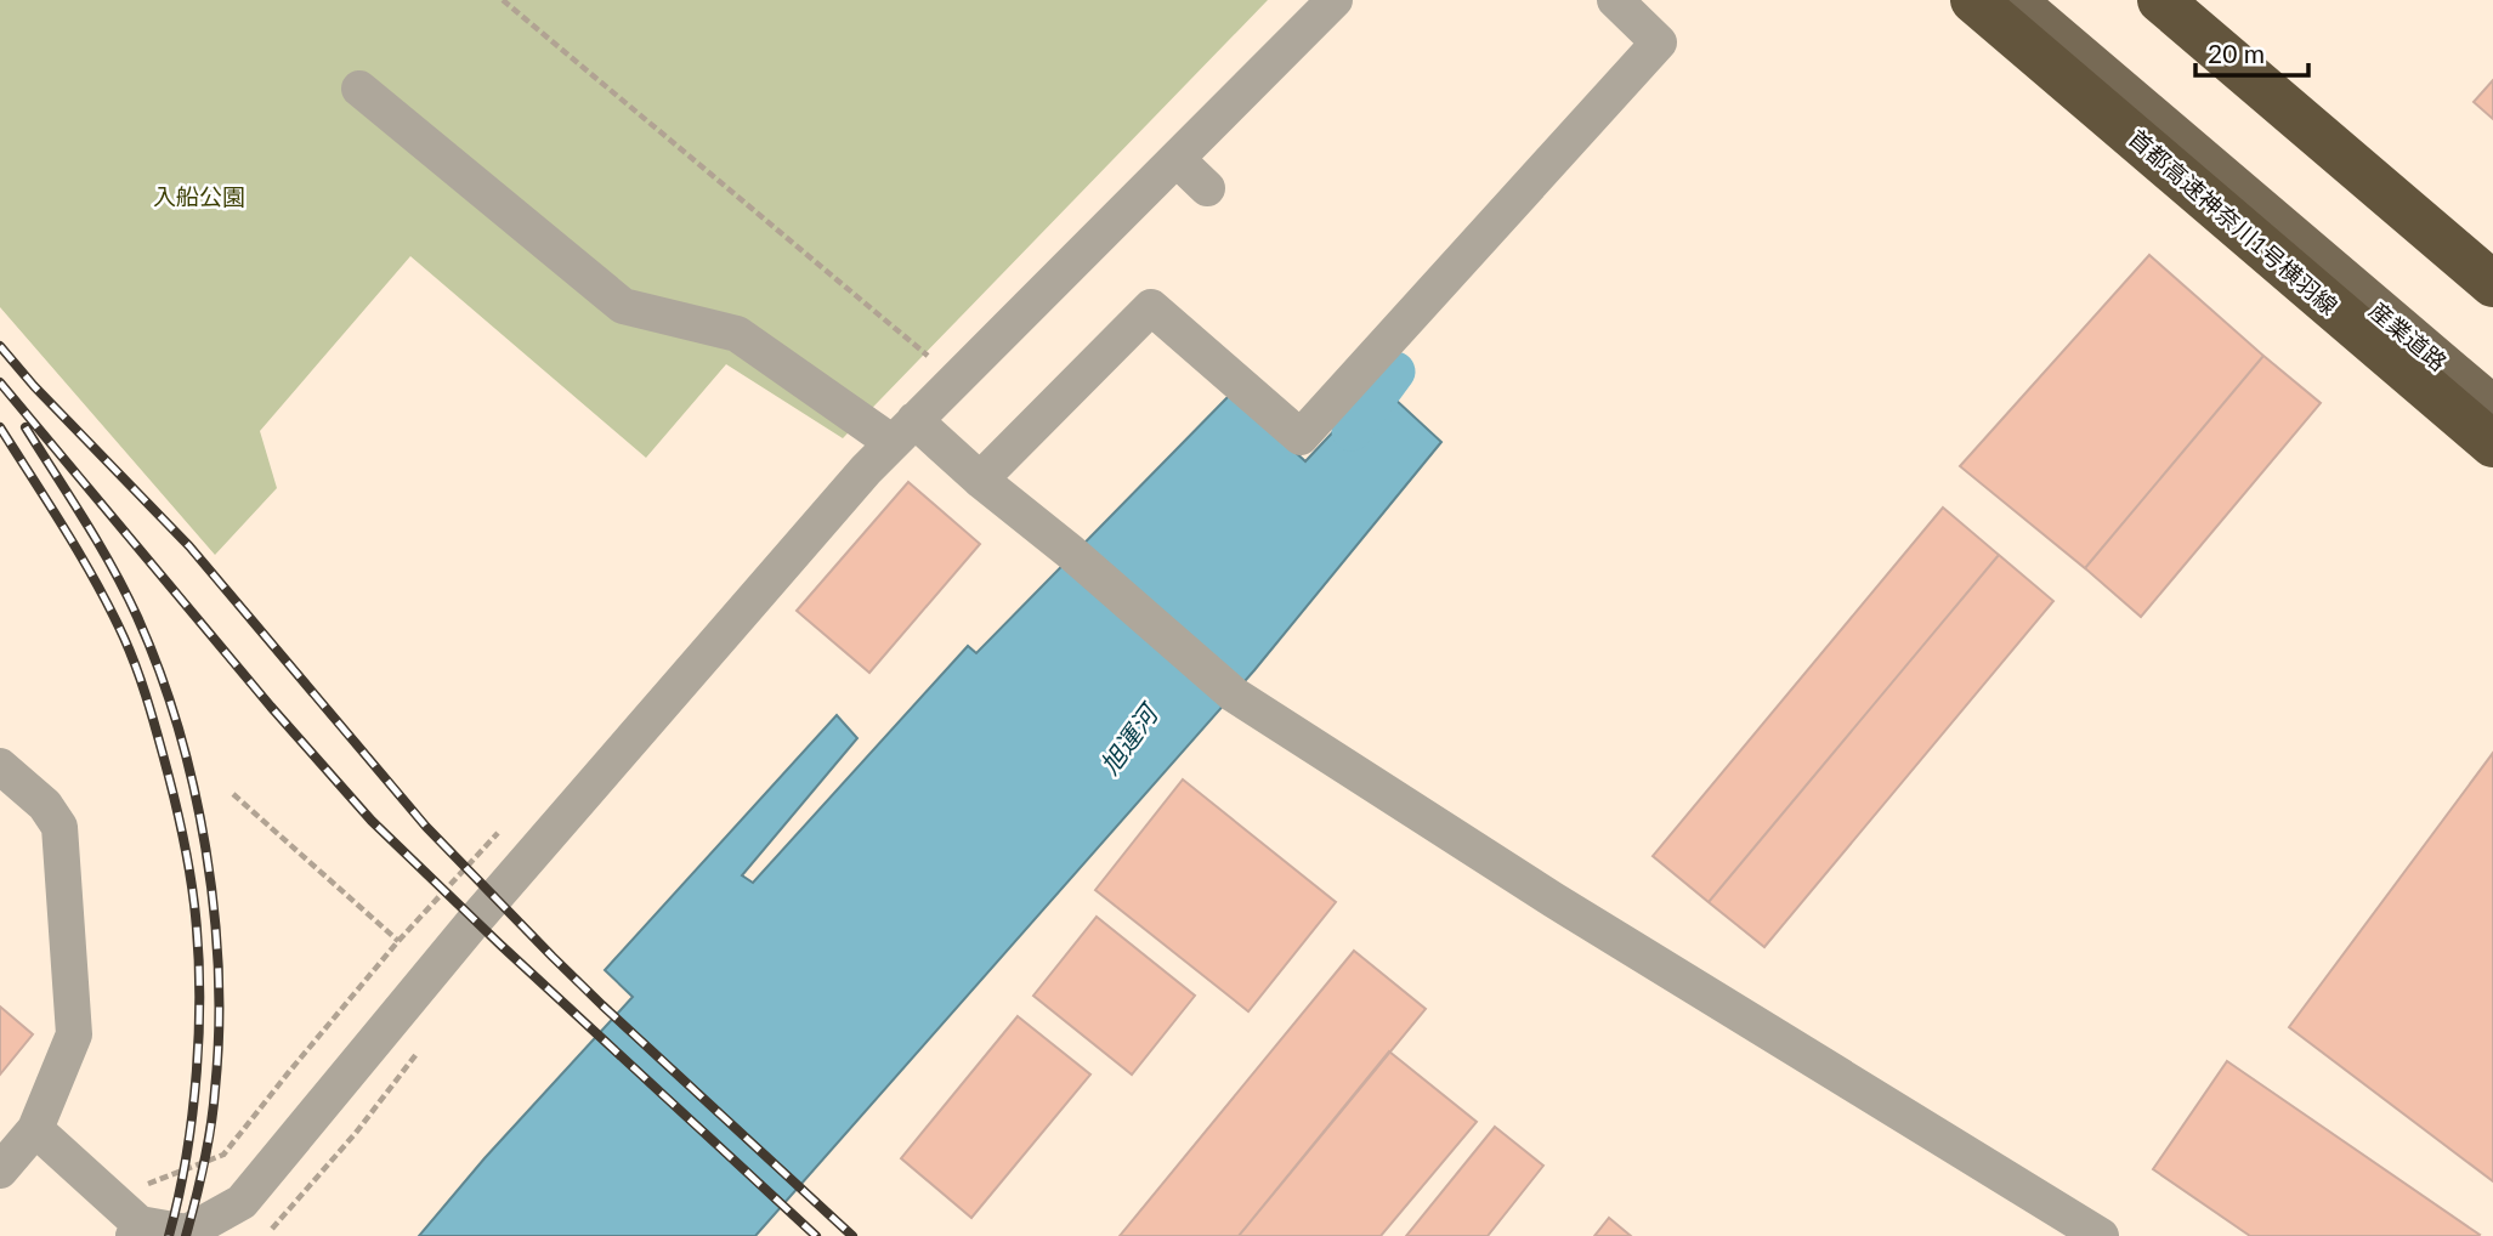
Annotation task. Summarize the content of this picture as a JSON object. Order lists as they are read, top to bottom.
{
  "streets": {
    "highway": ["首都高速神奈川1号横羽線"],
    "main road": ["産業道路"]
  },
  "water": ["旭運河"],
  "parks": ["入船公園"],
  "scale_bar": "20 m"
}
